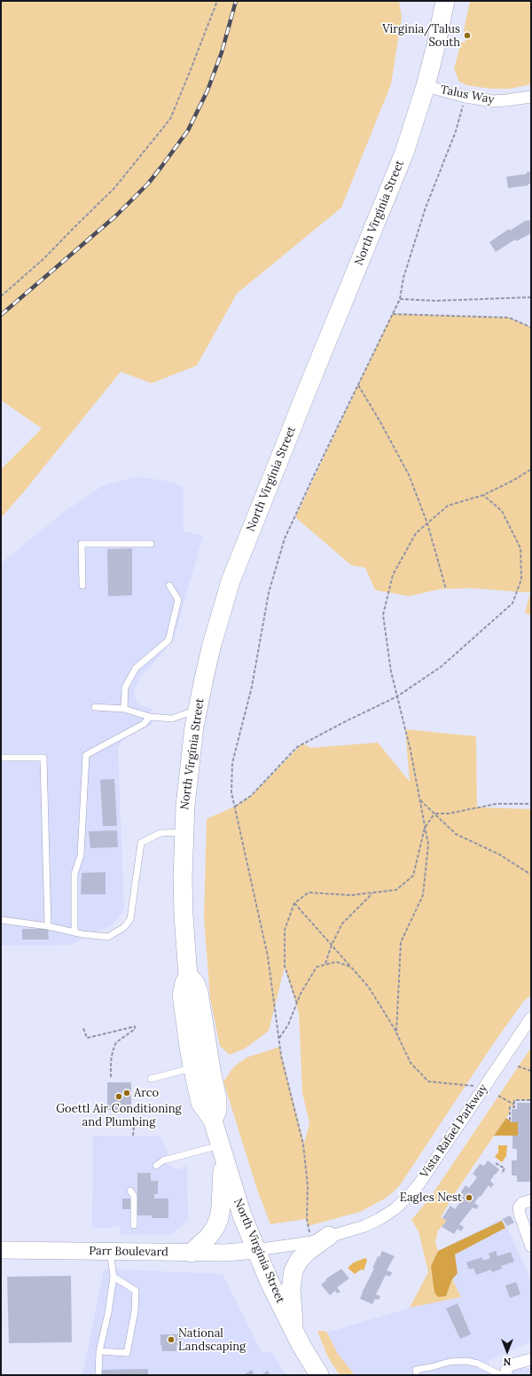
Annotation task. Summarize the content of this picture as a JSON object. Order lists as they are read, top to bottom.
{
  "streets": {
    "main road": ["North Virginia Street", "Parr Boulevard"],
    "street": ["Talus Way", "Vista Rafael Parkway"]
  },
  "crossings": [
    ["Talus Way", "North Virginia Street"],
    ["North Virginia Street", "Vista Rafael Parkway"],
    ["North Virginia Street", "Parr Boulevard"],
    ["Vista Rafael Parkway", "Parr Boulevard"]
  ],
  "places": [
    "Virginia/Talus South",
    "Arco",
    "Goettl Air Conditioning and Plumbing",
    "Eagles Nest",
    "National Landscaping"
  ],
  "north": "bottom"
}
